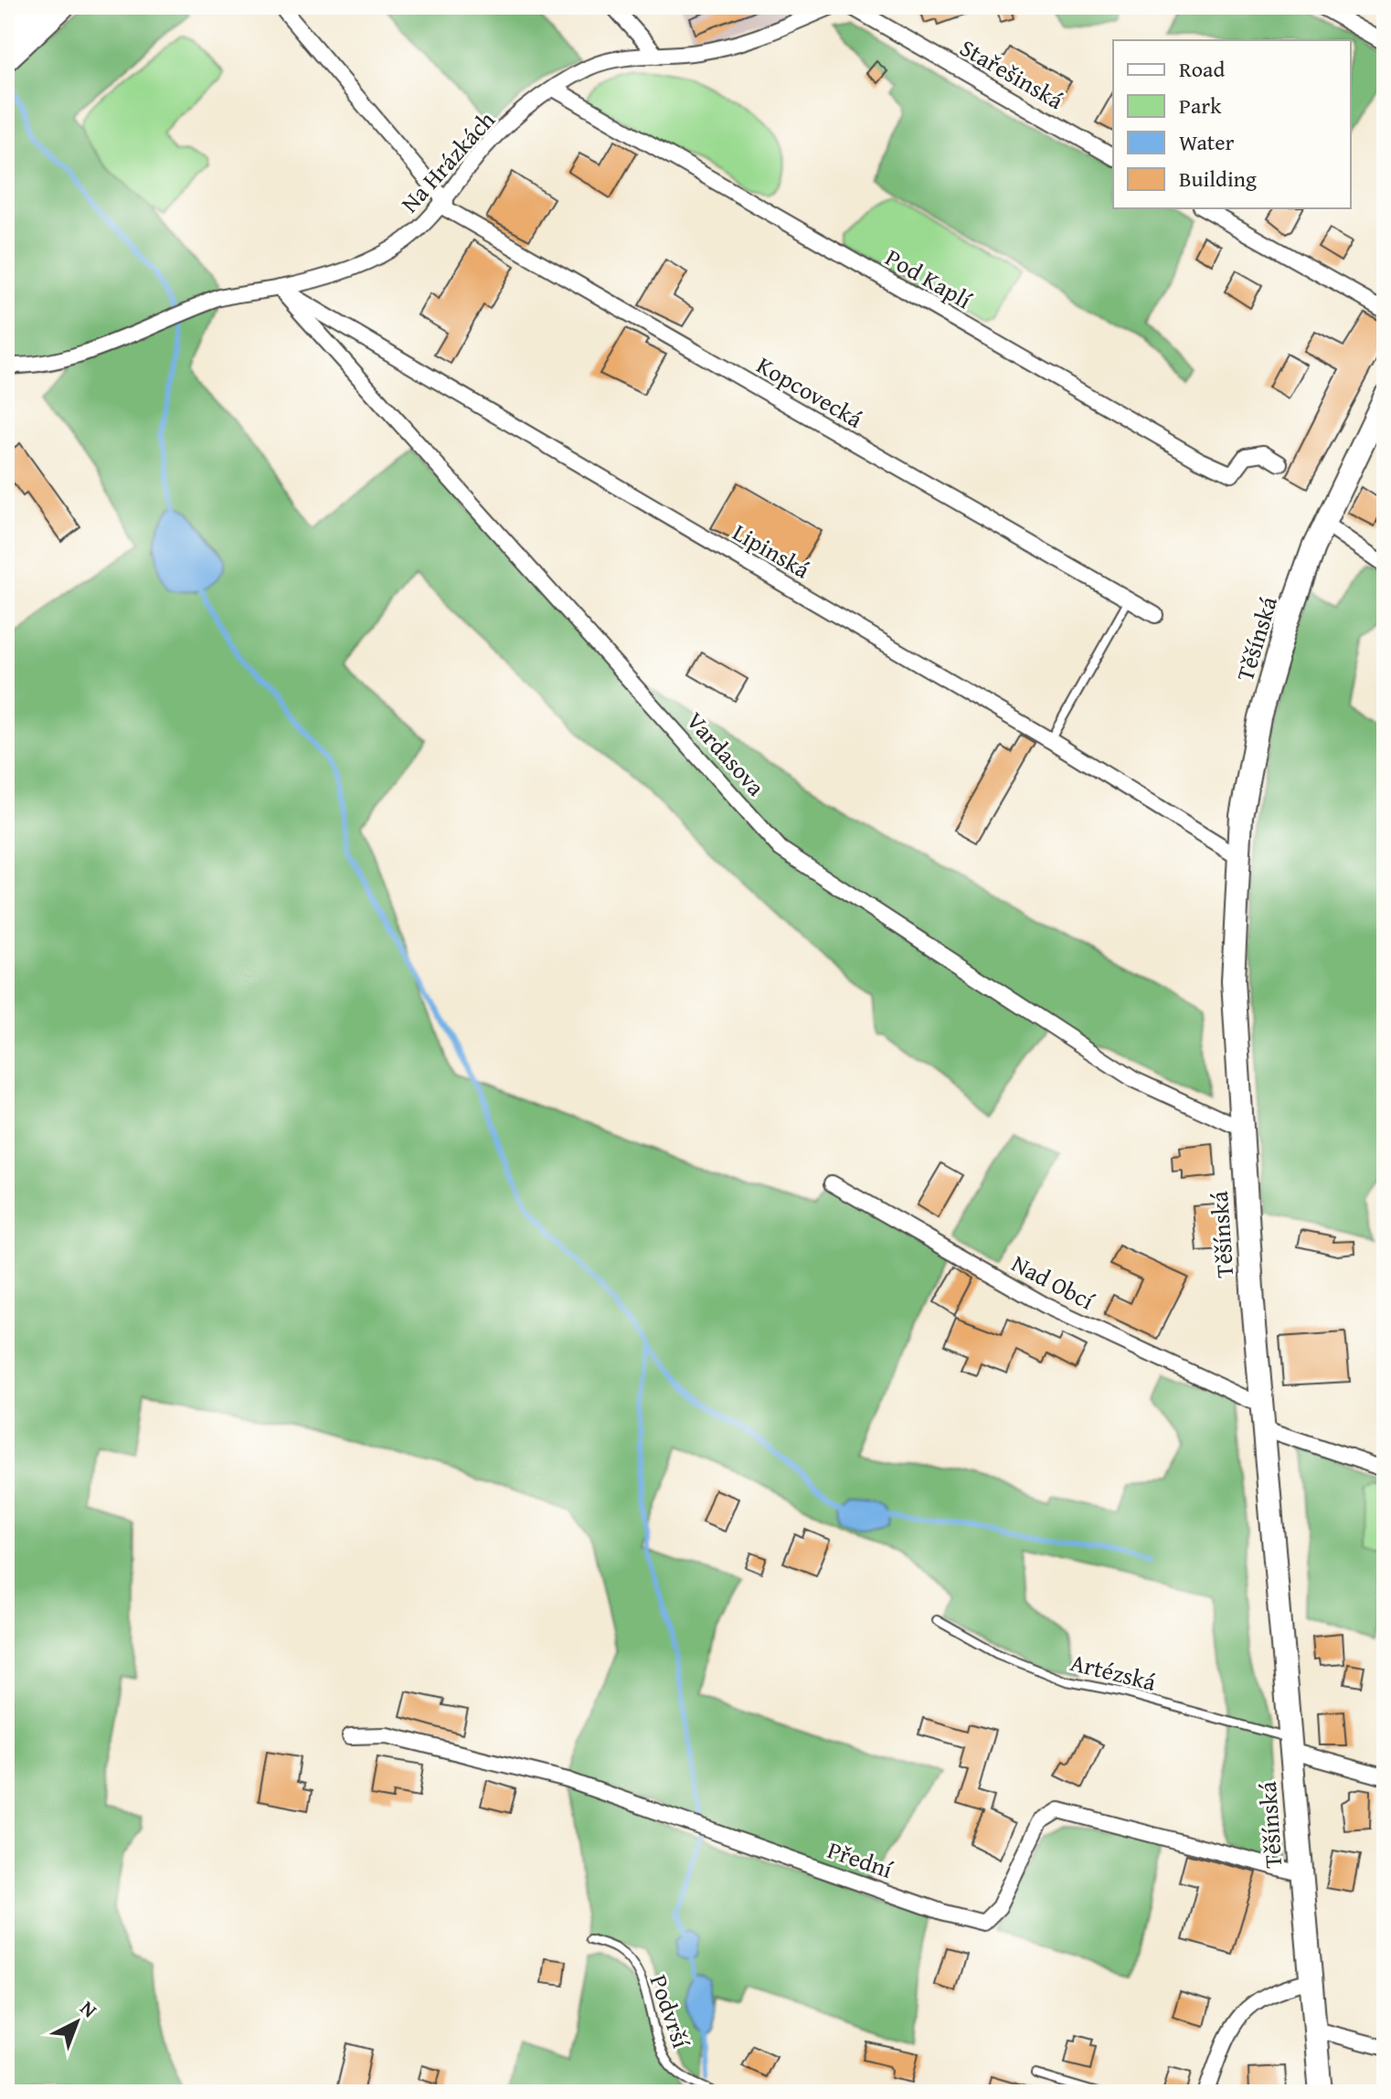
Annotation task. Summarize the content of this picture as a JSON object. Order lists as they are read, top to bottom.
{
  "streets": {
    "main road": ["Těšínská"],
    "street": [
      "Stařešinská",
      "Na Hrázkách",
      "Pod Kaplí",
      "Kopcovecká",
      "Lipinská",
      "Vardasova",
      "Nad Obcí",
      "Přední"
    ],
    "lane": ["Artézská", "Podvrší"]
  },
  "crossings": [
    ["Na Hrázkách", "Pod Kaplí"],
    ["Na Hrázkách", "Kopcovecká"],
    ["Na Hrázkách", "Lipinská"],
    ["Na Hrázkách", "Vardasova"],
    ["Lipinská", "Těšínská"],
    ["Lipinská", "Vardasova"],
    ["Těšínská", "Vardasova"],
    ["Těšínská", "Nad Obcí"],
    ["Těšínská", "Artézská"],
    ["Těšínská", "Přední"]
  ],
  "legend": [
    "Road",
    "Park",
    "Water",
    "Building"
  ],
  "north": "top right"
}
